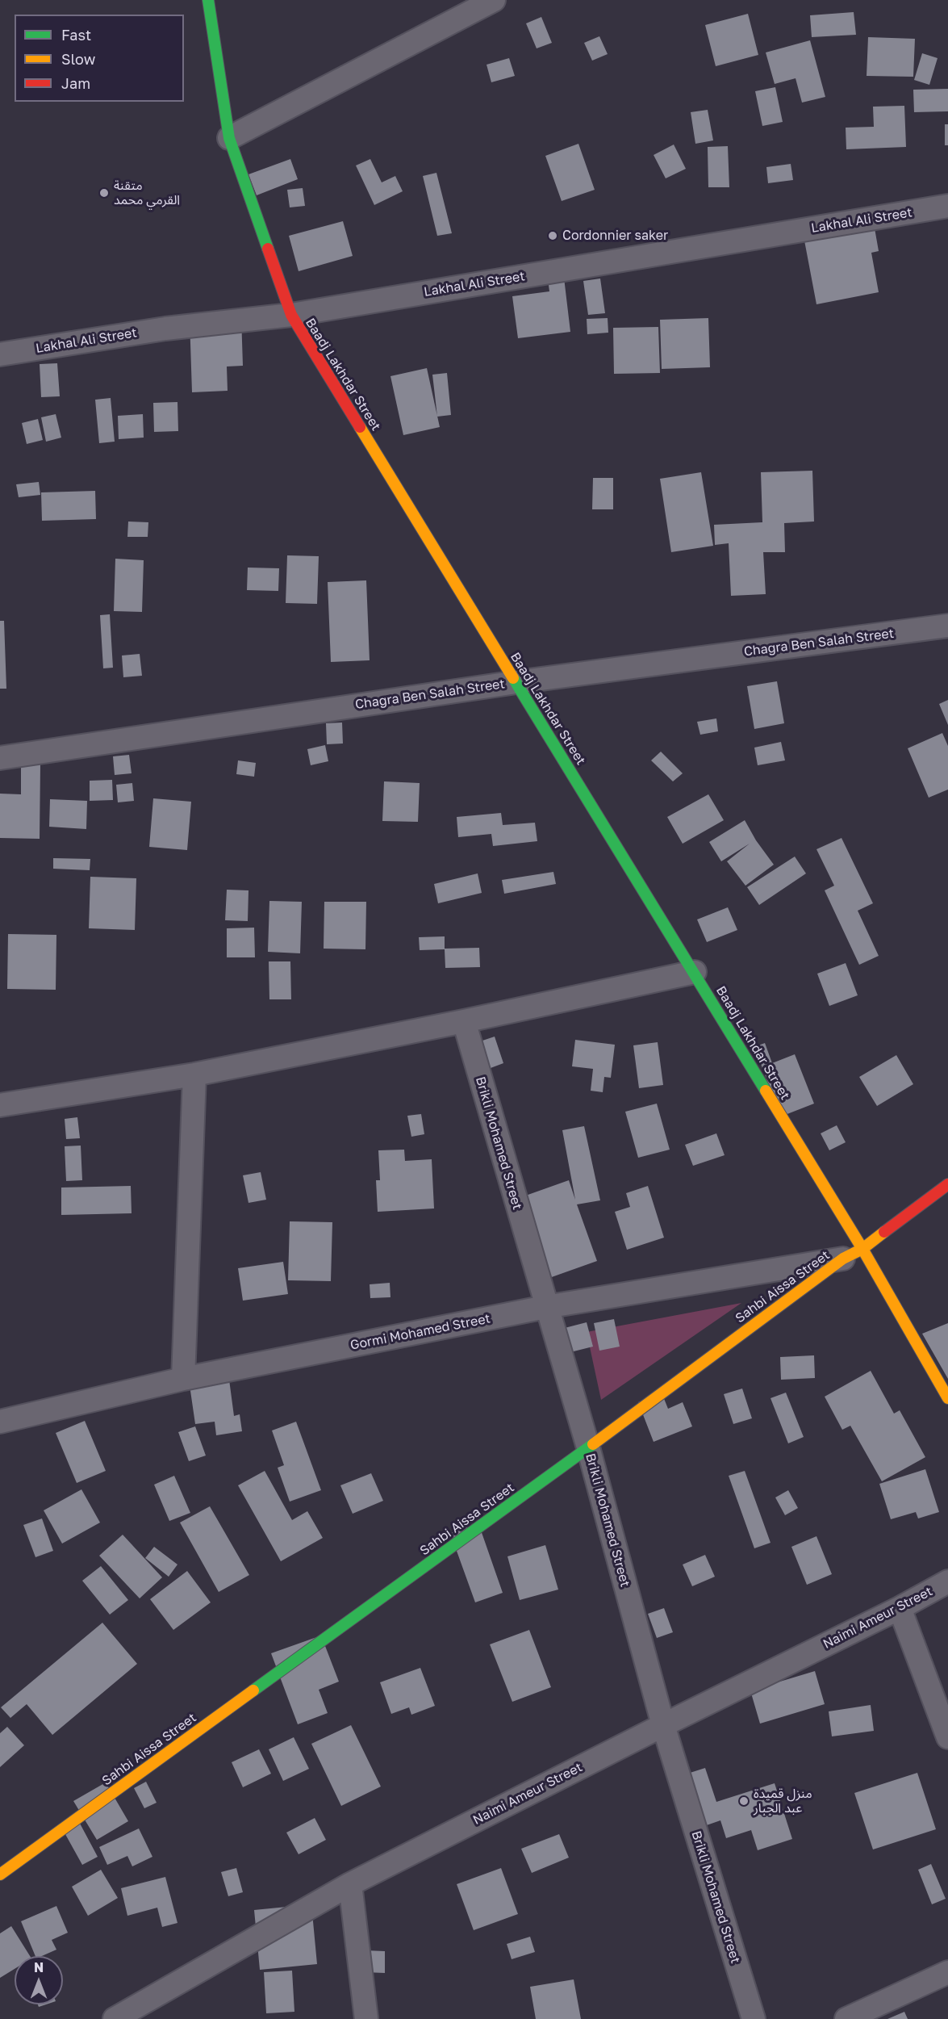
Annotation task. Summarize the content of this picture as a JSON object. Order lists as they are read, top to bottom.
{
  "streets": {
    "street": [
      "Lakhal Ali Street",
      "Baadj Lakhdar Street",
      "Chagra Ben Salah Street",
      "Brikli Mohamed Street",
      "Sahbi Aissa Street",
      "Gormi Mohamed Street",
      "Naimi Ameur Street"
    ]
  },
  "crossings": [
    ["Lakhal Ali Street", "Baadj Lakhdar Street"],
    ["Baadj Lakhdar Street", "Chagra Ben Salah Street"],
    ["Baadj Lakhdar Street", "Sahbi Aissa Street"],
    ["Baadj Lakhdar Street", "Gormi Mohamed Street"],
    ["Brikli Mohamed Street", "Sahbi Aissa Street"],
    ["Brikli Mohamed Street", "Gormi Mohamed Street"],
    ["Brikli Mohamed Street", "Naimi Ameur Street"],
    ["Sahbi Aissa Street", "Gormi Mohamed Street"]
  ],
  "places": ["متقنة القرمي محمد", "Cordonnier saker", "منزل قميدة عبد الجبار"],
  "legend": ["Fast", "Slow", "Jam"],
  "north": "top"
}
